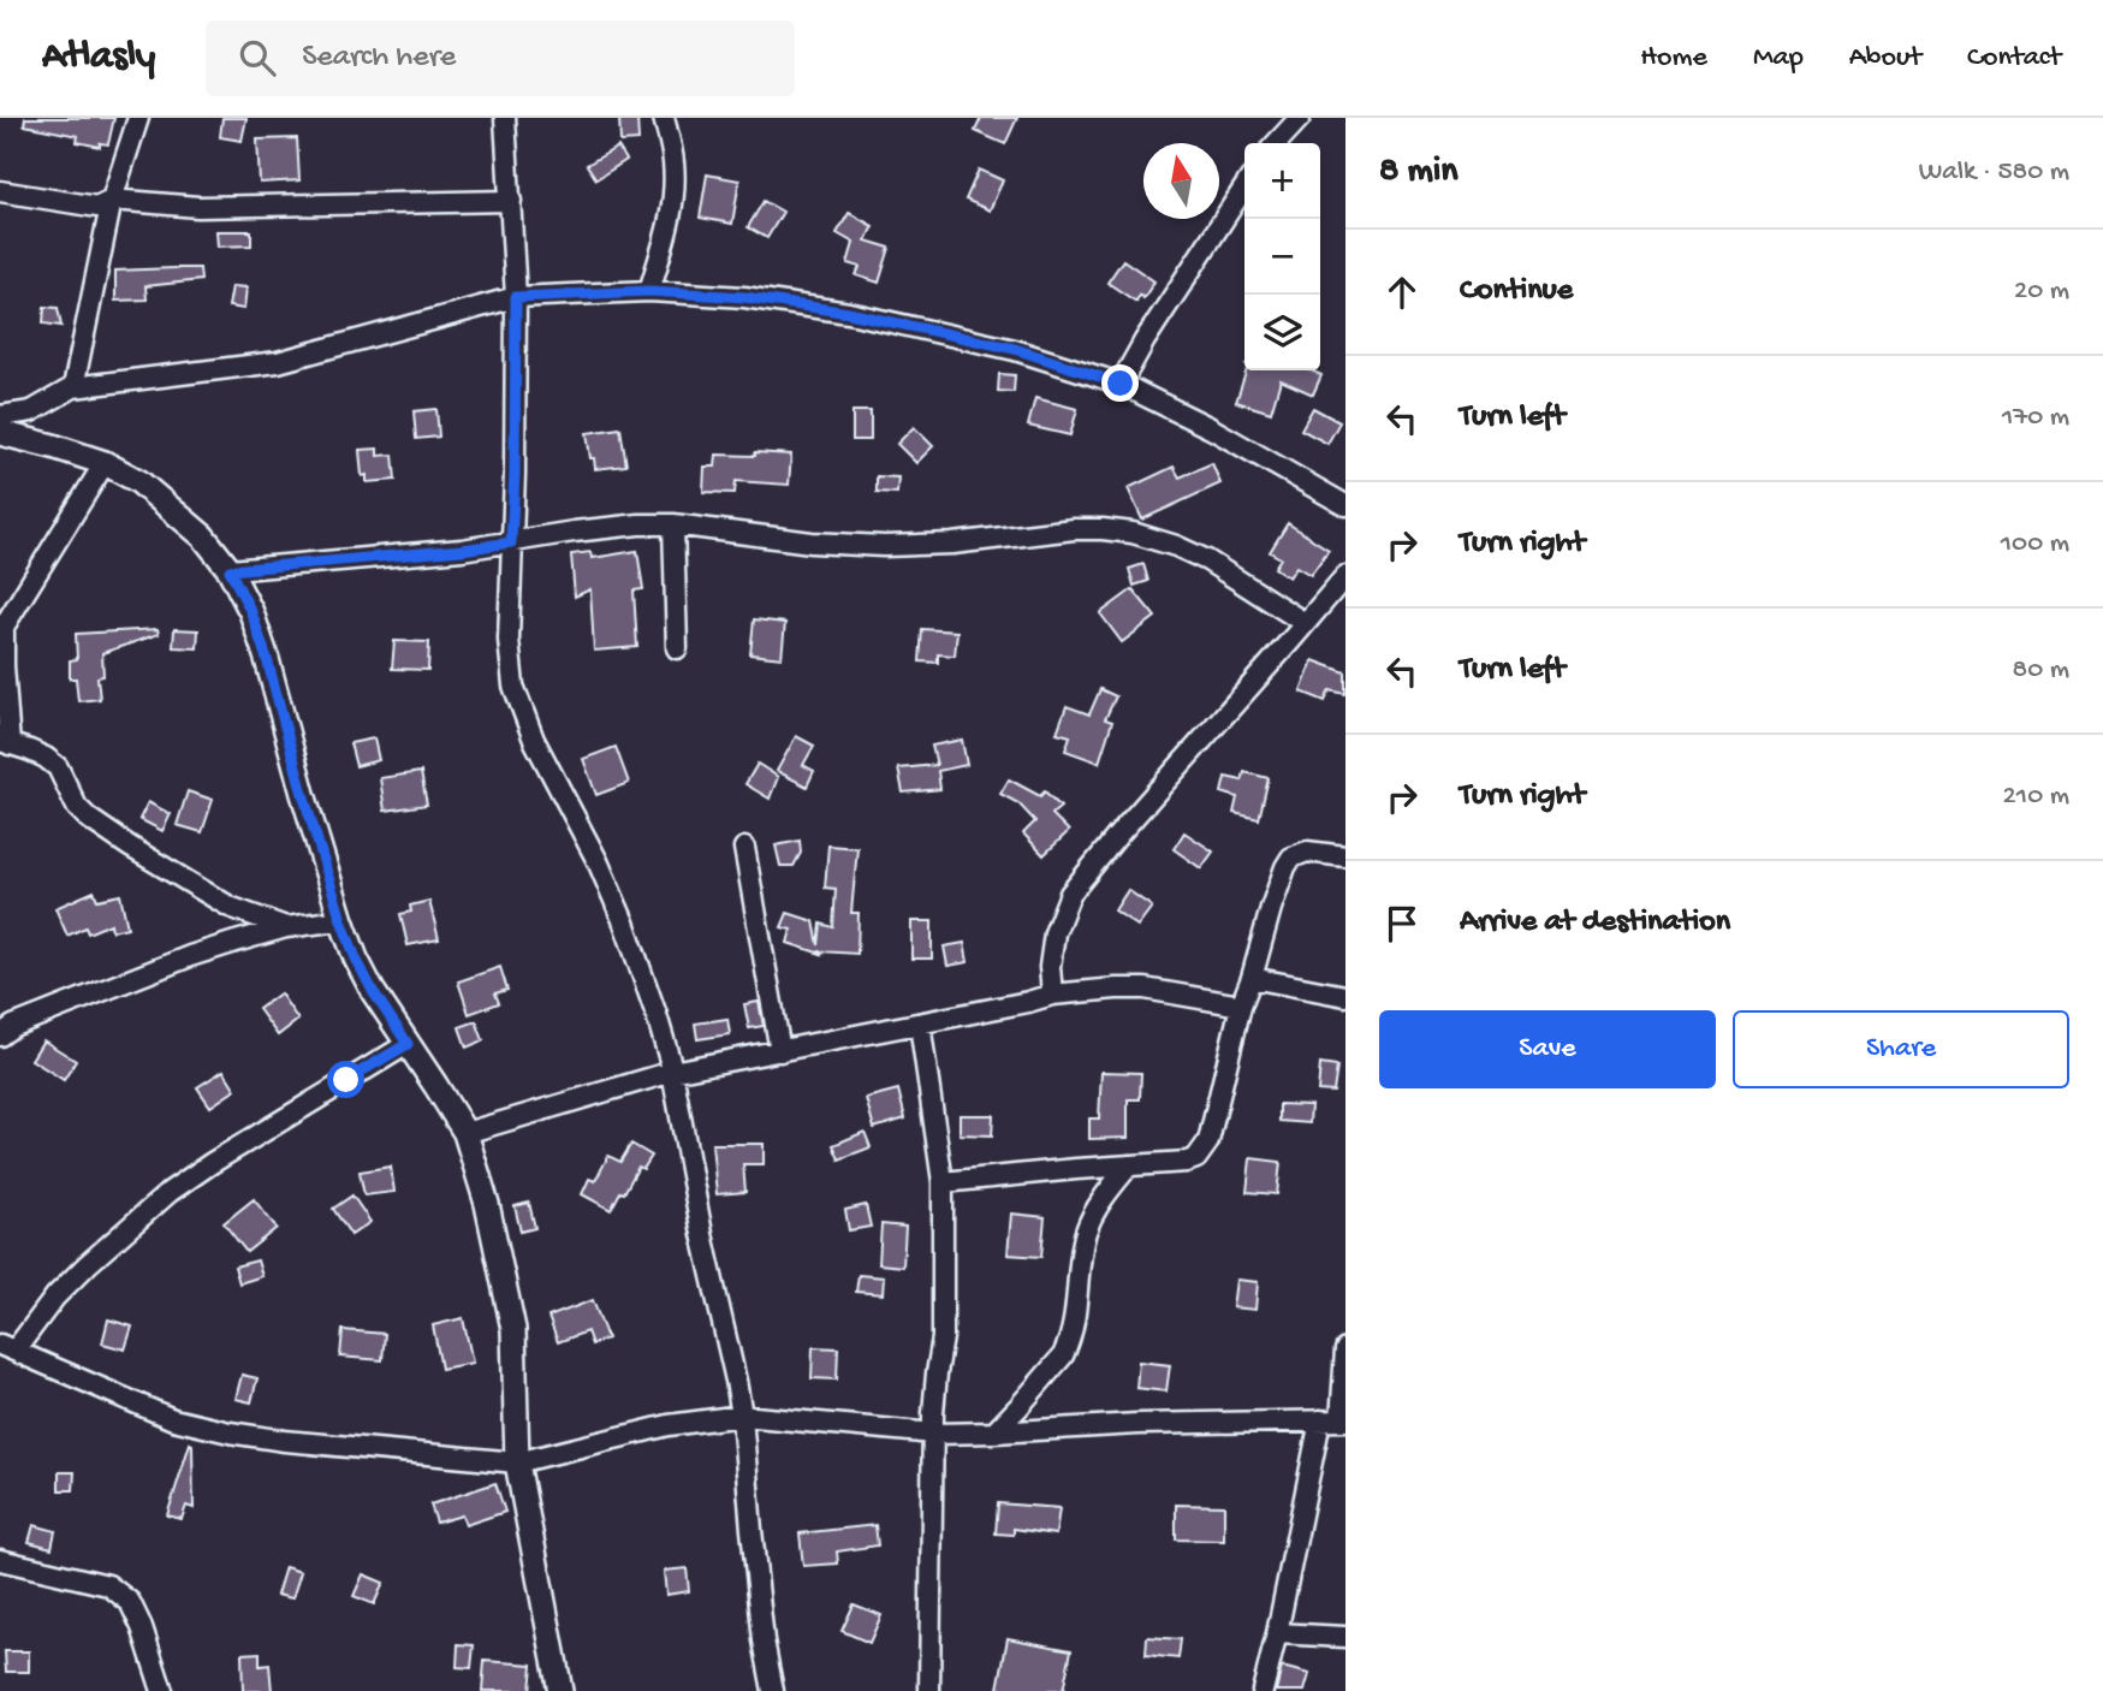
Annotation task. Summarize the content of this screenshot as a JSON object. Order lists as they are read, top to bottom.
{
  "north": "top",
  "page": {
    "header": "Atlasly",
    "search": "Search here",
    "nav": [
      "Home",
      "Map",
      "About",
      "Contact"
    ],
    "heading": ["8 min", "Walk · 580 m"],
    "map_buttons": ["+", "−"],
    "list": [
      ["Continue", "20 m"],
      ["Turn left", "170 m"],
      ["Turn right", "100 m"],
      ["Turn left", "80 m"],
      ["Turn right", "210 m"],
      "Arrive at destination"
    ],
    "buttons": ["Save", "Share"]
  }
}
